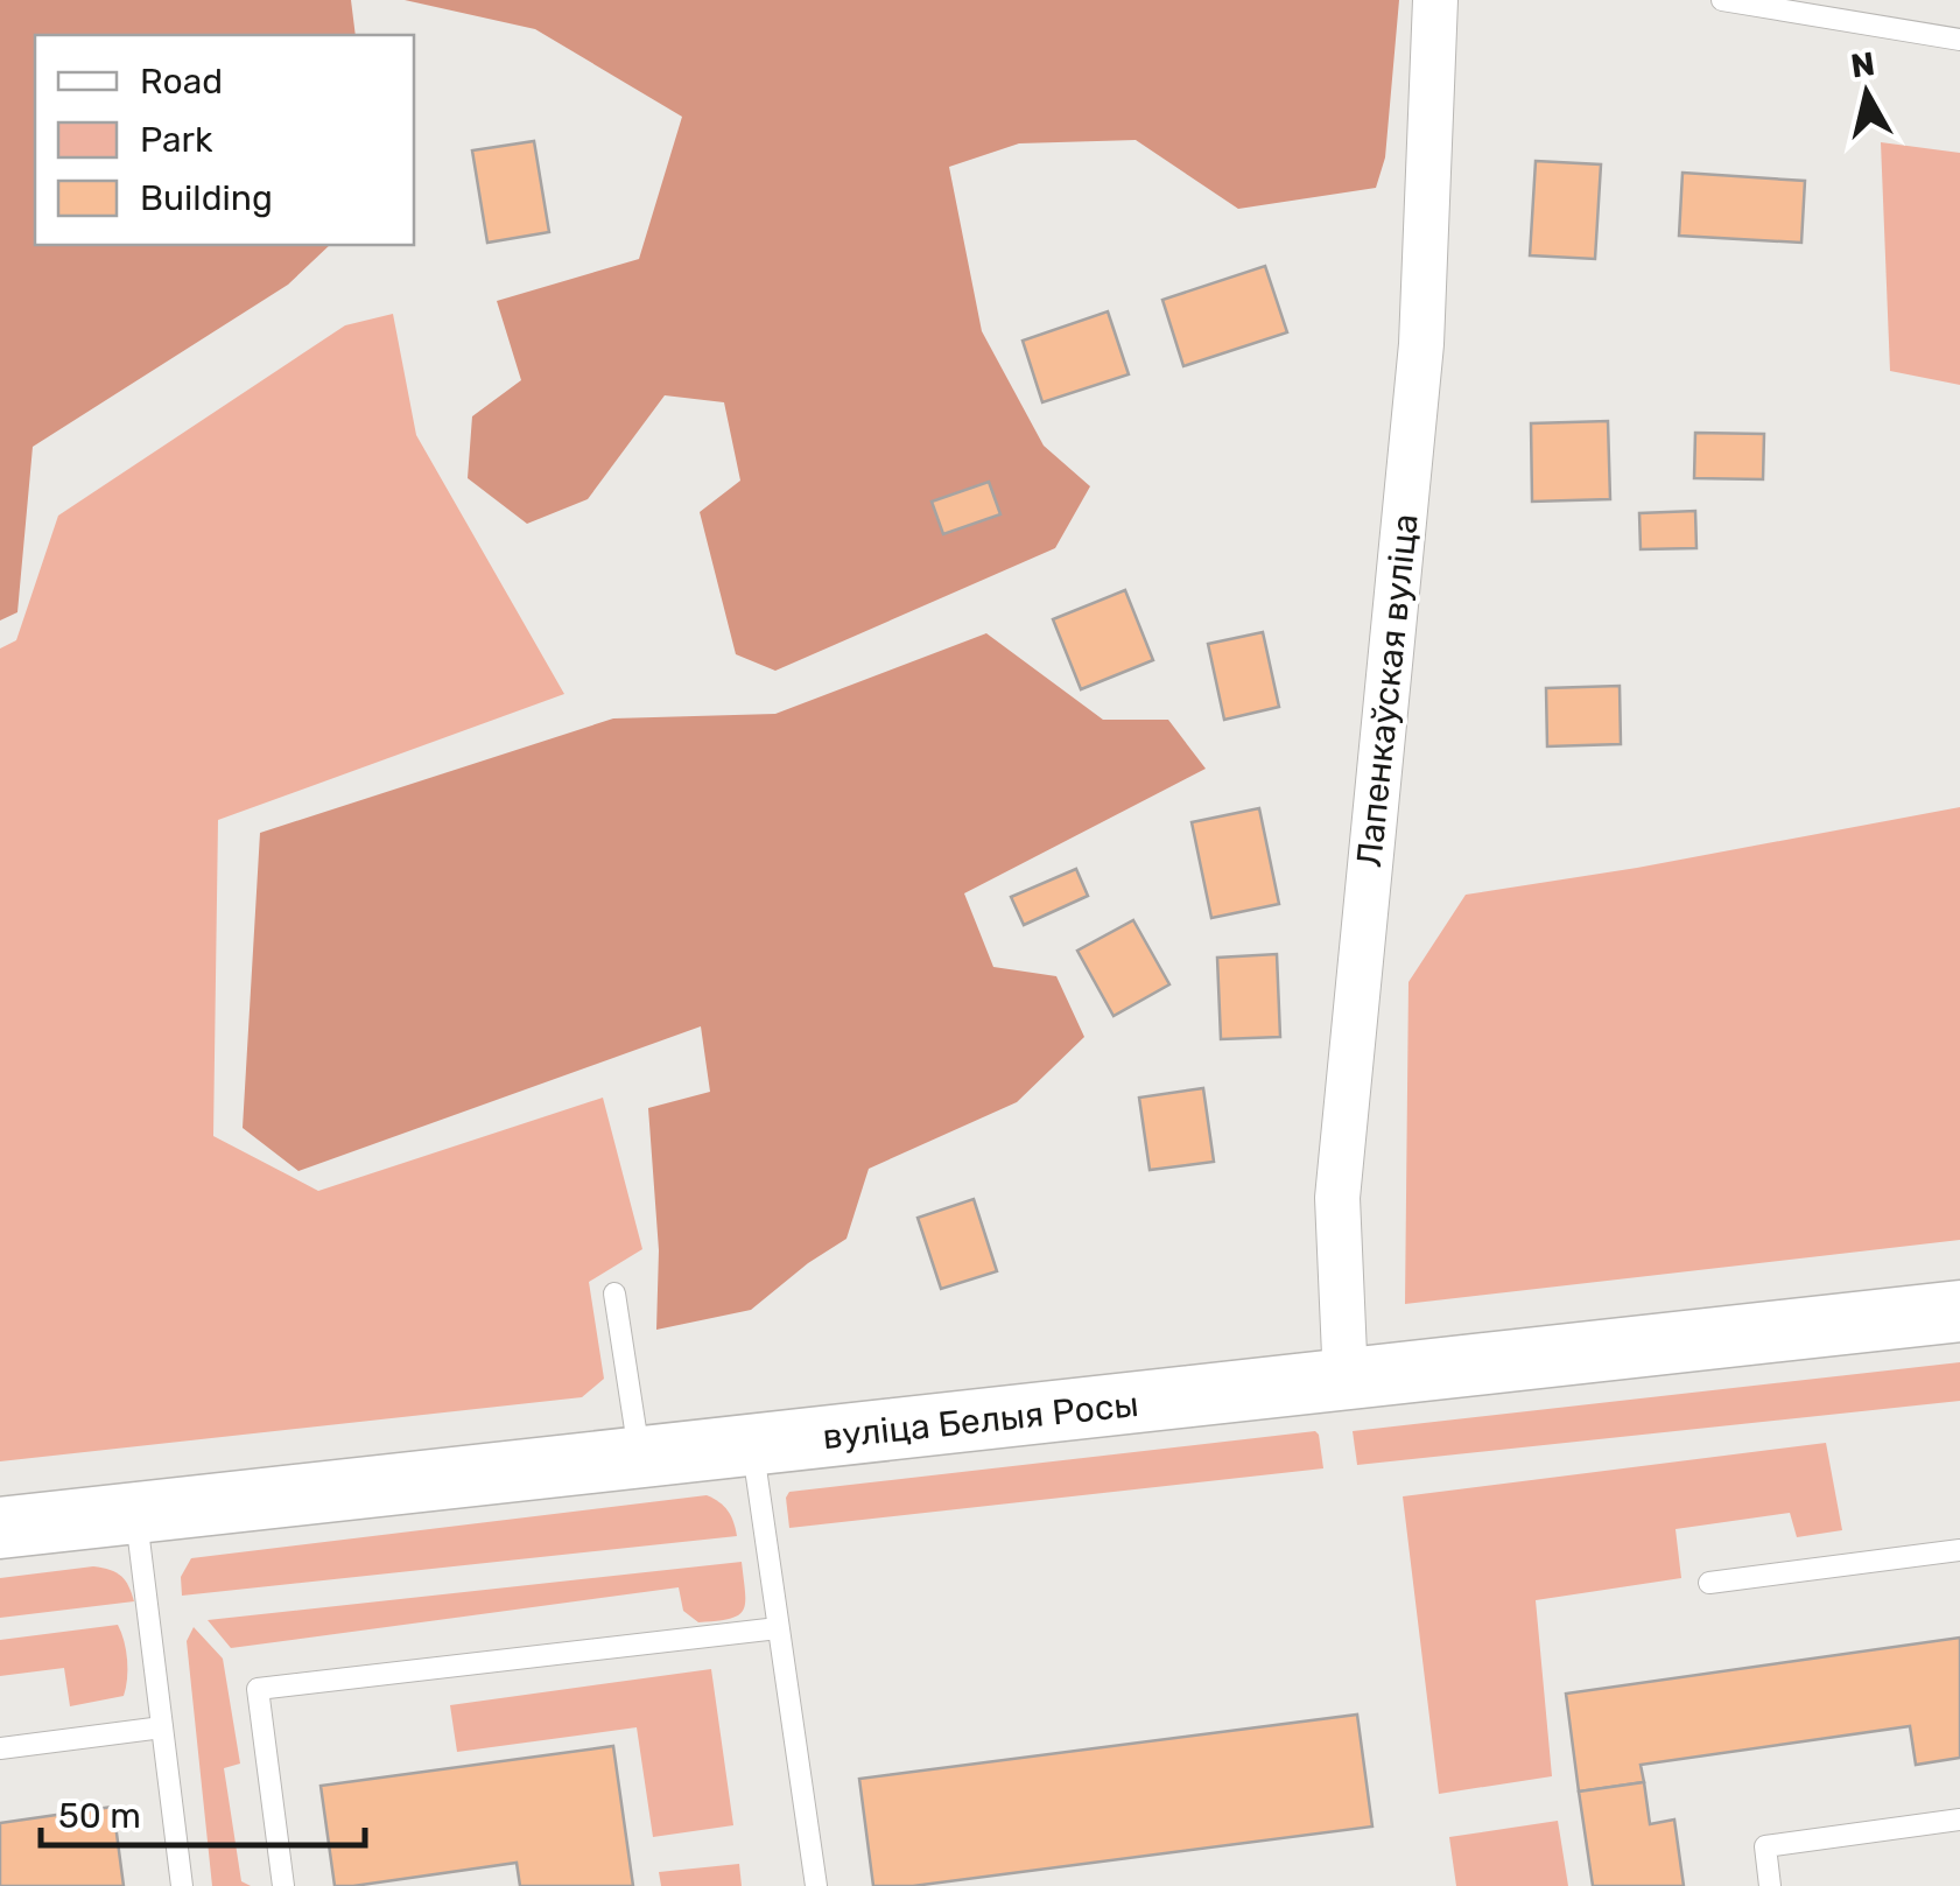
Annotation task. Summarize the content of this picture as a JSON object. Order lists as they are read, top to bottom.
{
  "streets": {
    "main road": ["вуліца Белыя Росы"],
    "street": ["Лапенкаўская вуліца"]
  },
  "crossings": [
    ["Лапенкаўская вуліца", "вуліца Белыя Росы"]
  ],
  "legend": ["Road", "Park", "Building"],
  "scale_bar": "50 m",
  "north": "top"
}
